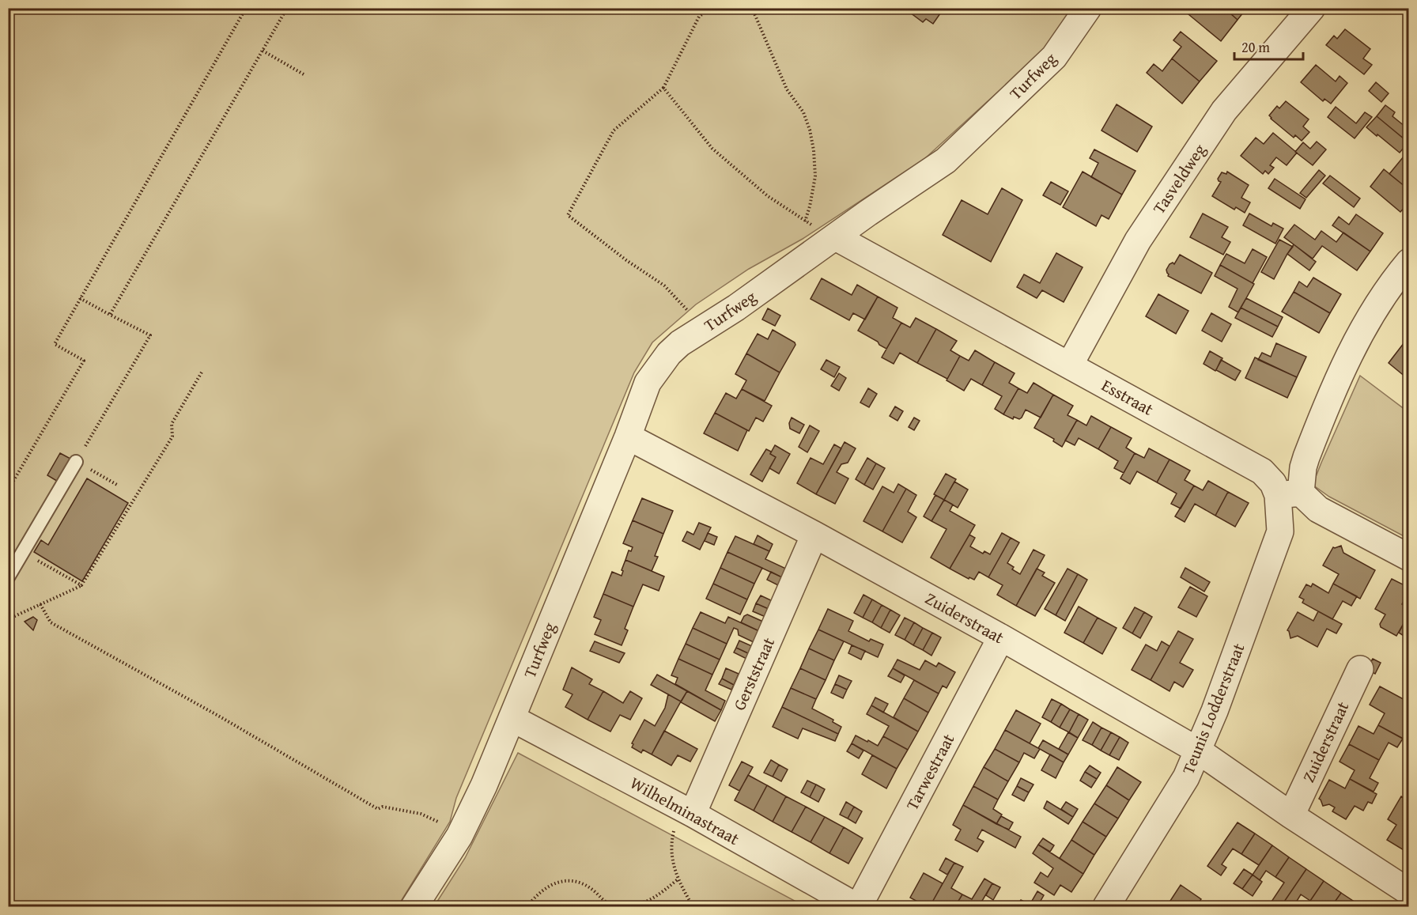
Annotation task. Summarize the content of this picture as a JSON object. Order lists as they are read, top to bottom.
{
  "streets": {
    "street": [
      "Turfweg",
      "Tasveldweg",
      "Esstraat",
      "Zuiderstraat",
      "Gerststraat",
      "Teunis Lodderstraat",
      "Tarwestraat",
      "Wilhelminastraat"
    ]
  },
  "crossings": [
    ["Turfweg", "Esstraat"],
    ["Turfweg", "Zuiderstraat"],
    ["Turfweg", "Wilhelminastraat"],
    ["Tasveldweg", "Esstraat"],
    ["Esstraat", "Teunis Lodderstraat"],
    ["Zuiderstraat", "Gerststraat"],
    ["Zuiderstraat", "Teunis Lodderstraat"],
    ["Zuiderstraat", "Tarwestraat"],
    ["Gerststraat", "Wilhelminastraat"],
    ["Tarwestraat", "Wilhelminastraat"]
  ],
  "scale_bar": "20 m"
}
